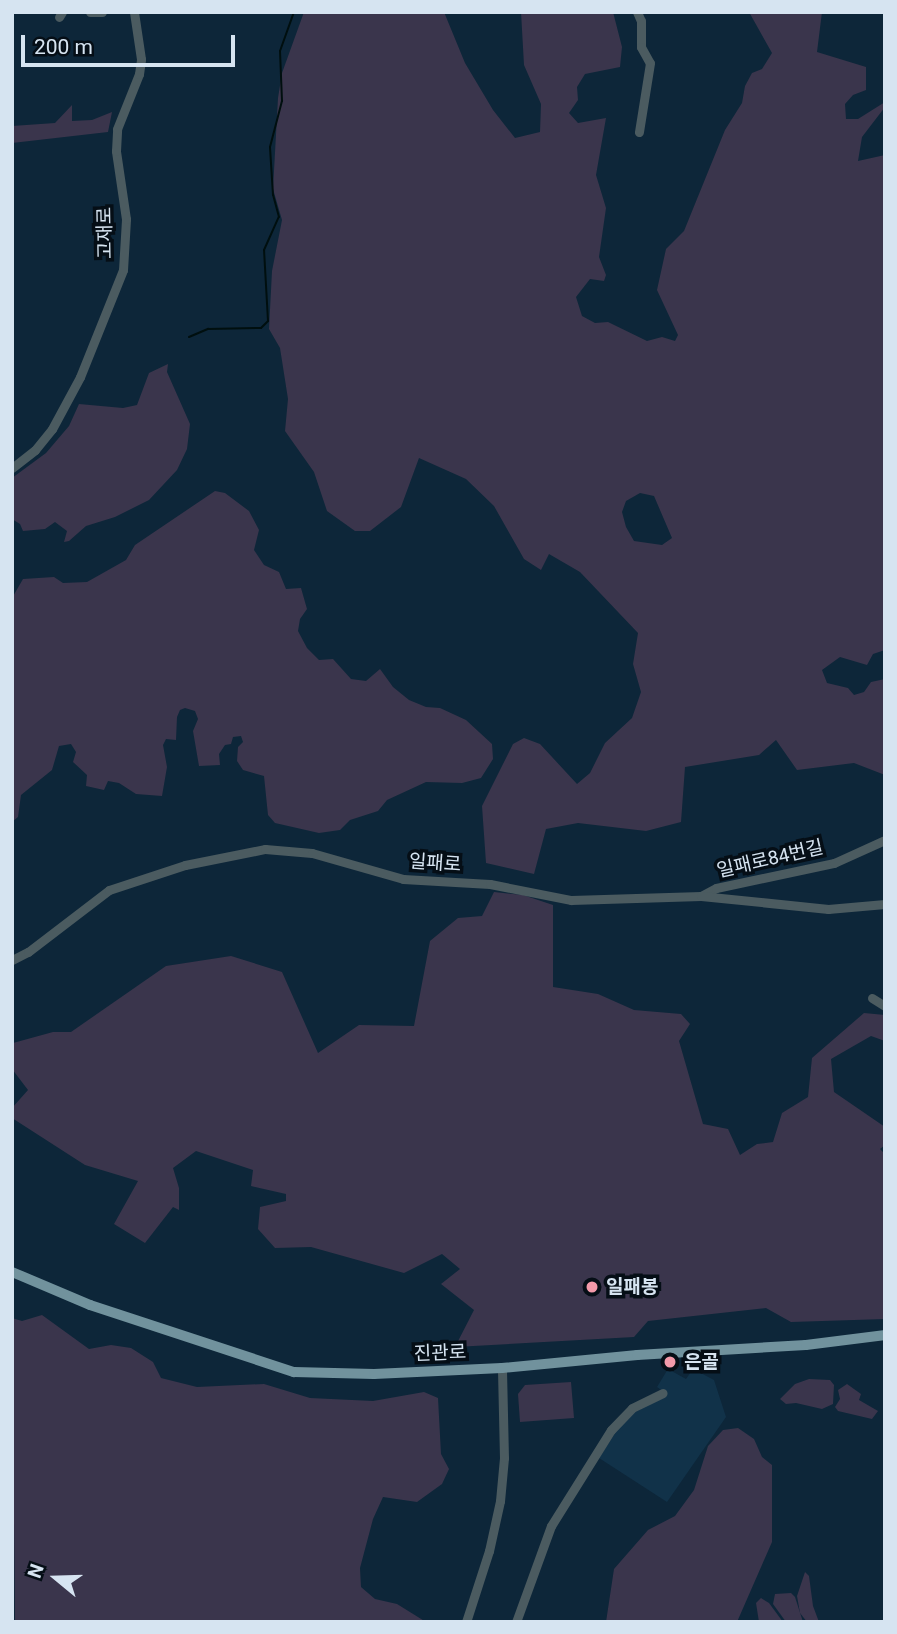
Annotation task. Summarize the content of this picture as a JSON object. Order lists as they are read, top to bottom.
{
  "streets": {
    "main road": ["진관로"],
    "street": ["고재로", "일패로84번길", "일패로"]
  },
  "crossings": [
    ["일패로84번길", "일패로"]
  ],
  "places": ["일패봉", "은골"],
  "scale_bar": "200 m",
  "north": "left"
}
